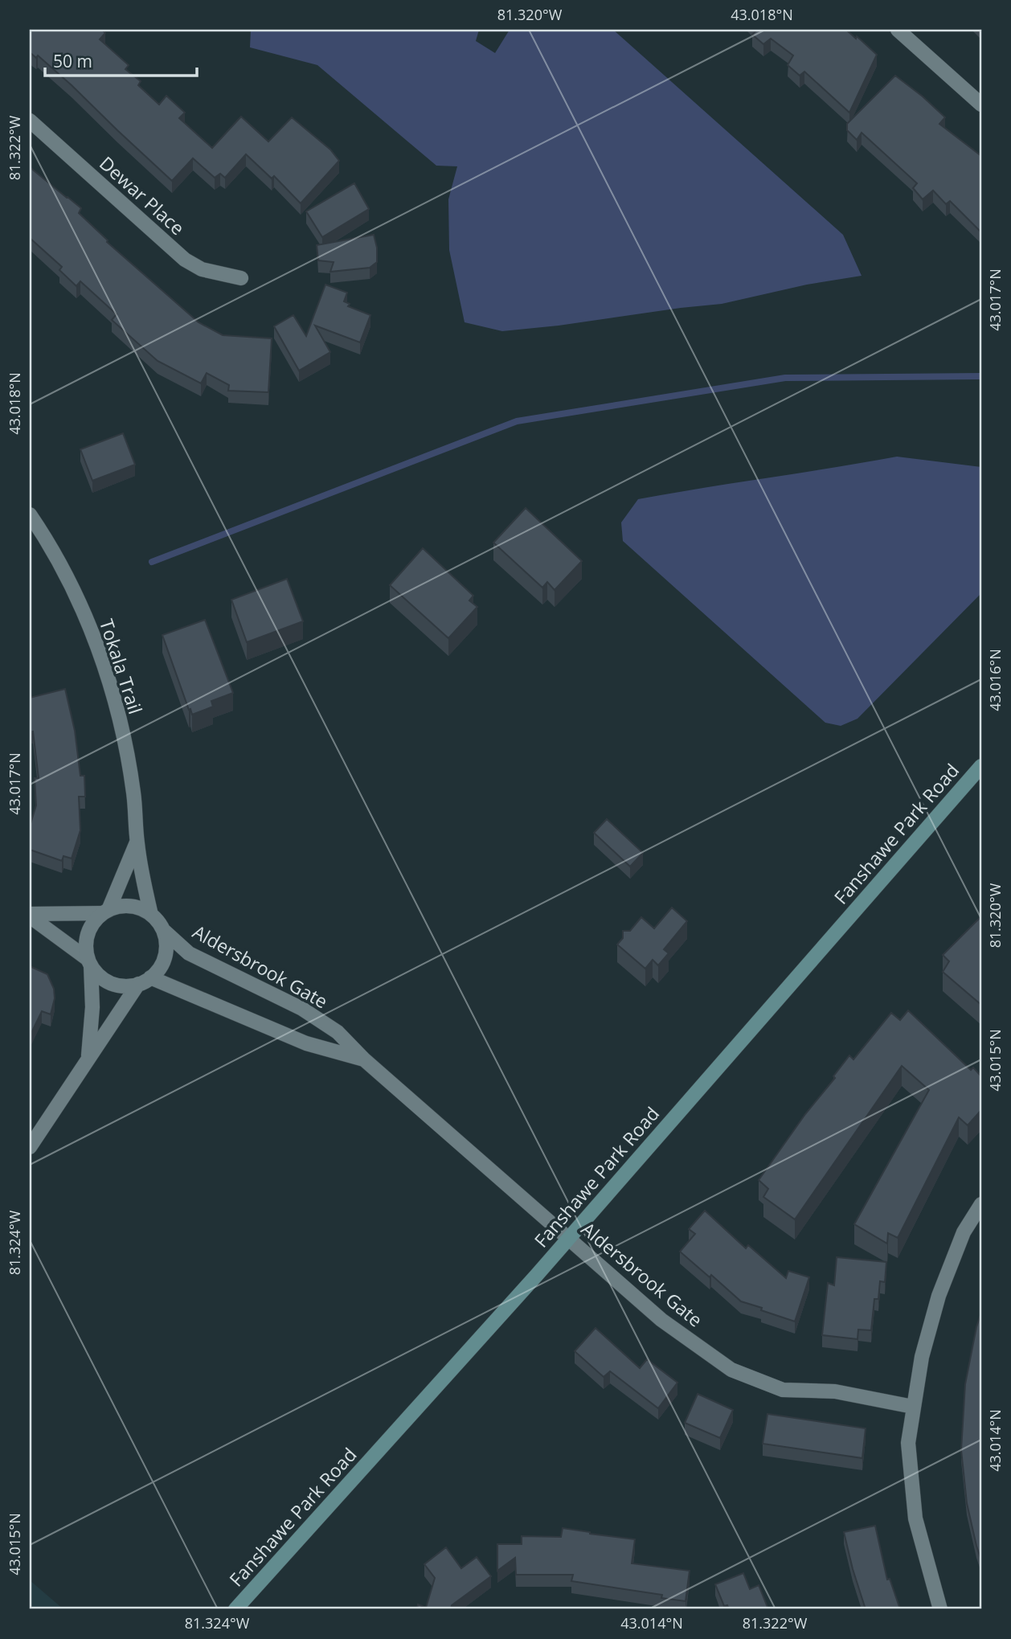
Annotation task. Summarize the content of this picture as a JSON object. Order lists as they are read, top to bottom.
{
  "streets": {
    "main road": ["Fanshawe Park Road"],
    "street": ["Dewar Place", "Tokala Trail", "Aldersbrook Gate"]
  },
  "crossings": [
    ["Tokala Trail", "Aldersbrook Gate"],
    ["Fanshawe Park Road", "Aldersbrook Gate"]
  ],
  "scale_bar": "50 m",
  "coordinates": [
    "81.320°W",
    "43.018°N",
    "81.322°W",
    "43.017°N",
    "43.016°N",
    "43.015°N",
    "81.324°W",
    "43.014°N"
  ]
}
